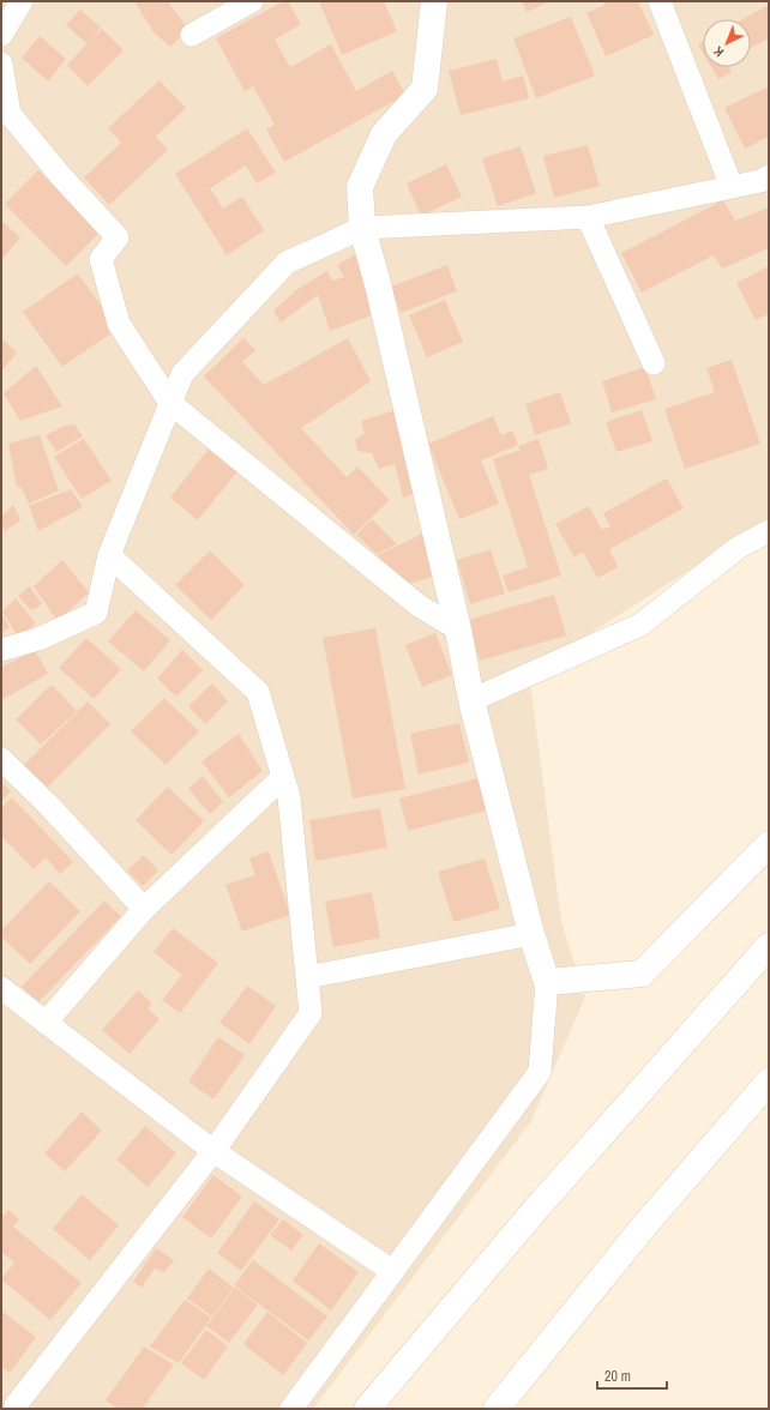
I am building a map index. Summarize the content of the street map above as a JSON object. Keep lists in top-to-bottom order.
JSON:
{
  "scale_bar": "20 m",
  "north": "bottom left"
}
